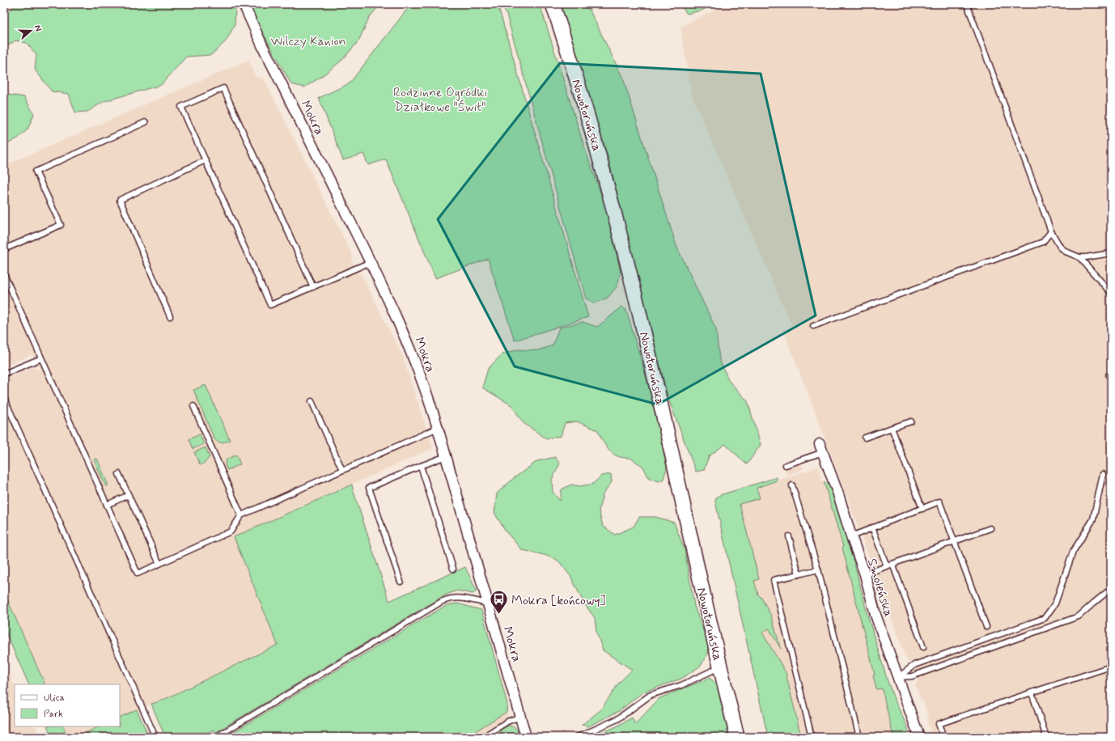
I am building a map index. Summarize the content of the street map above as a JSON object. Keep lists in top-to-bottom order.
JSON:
{
  "streets": {
    "main road": ["Nowotoruńska"],
    "street": ["Mokra", "Smoleńska"]
  },
  "parks": ["Wilczy Kanion", "Rodzinne Ogródki Działkowe \"Świt\""],
  "places": {
    "bus stop": ["Mokra [końcowy]"]
  },
  "legend": ["Ulica", "Park"],
  "north": "right"
}
